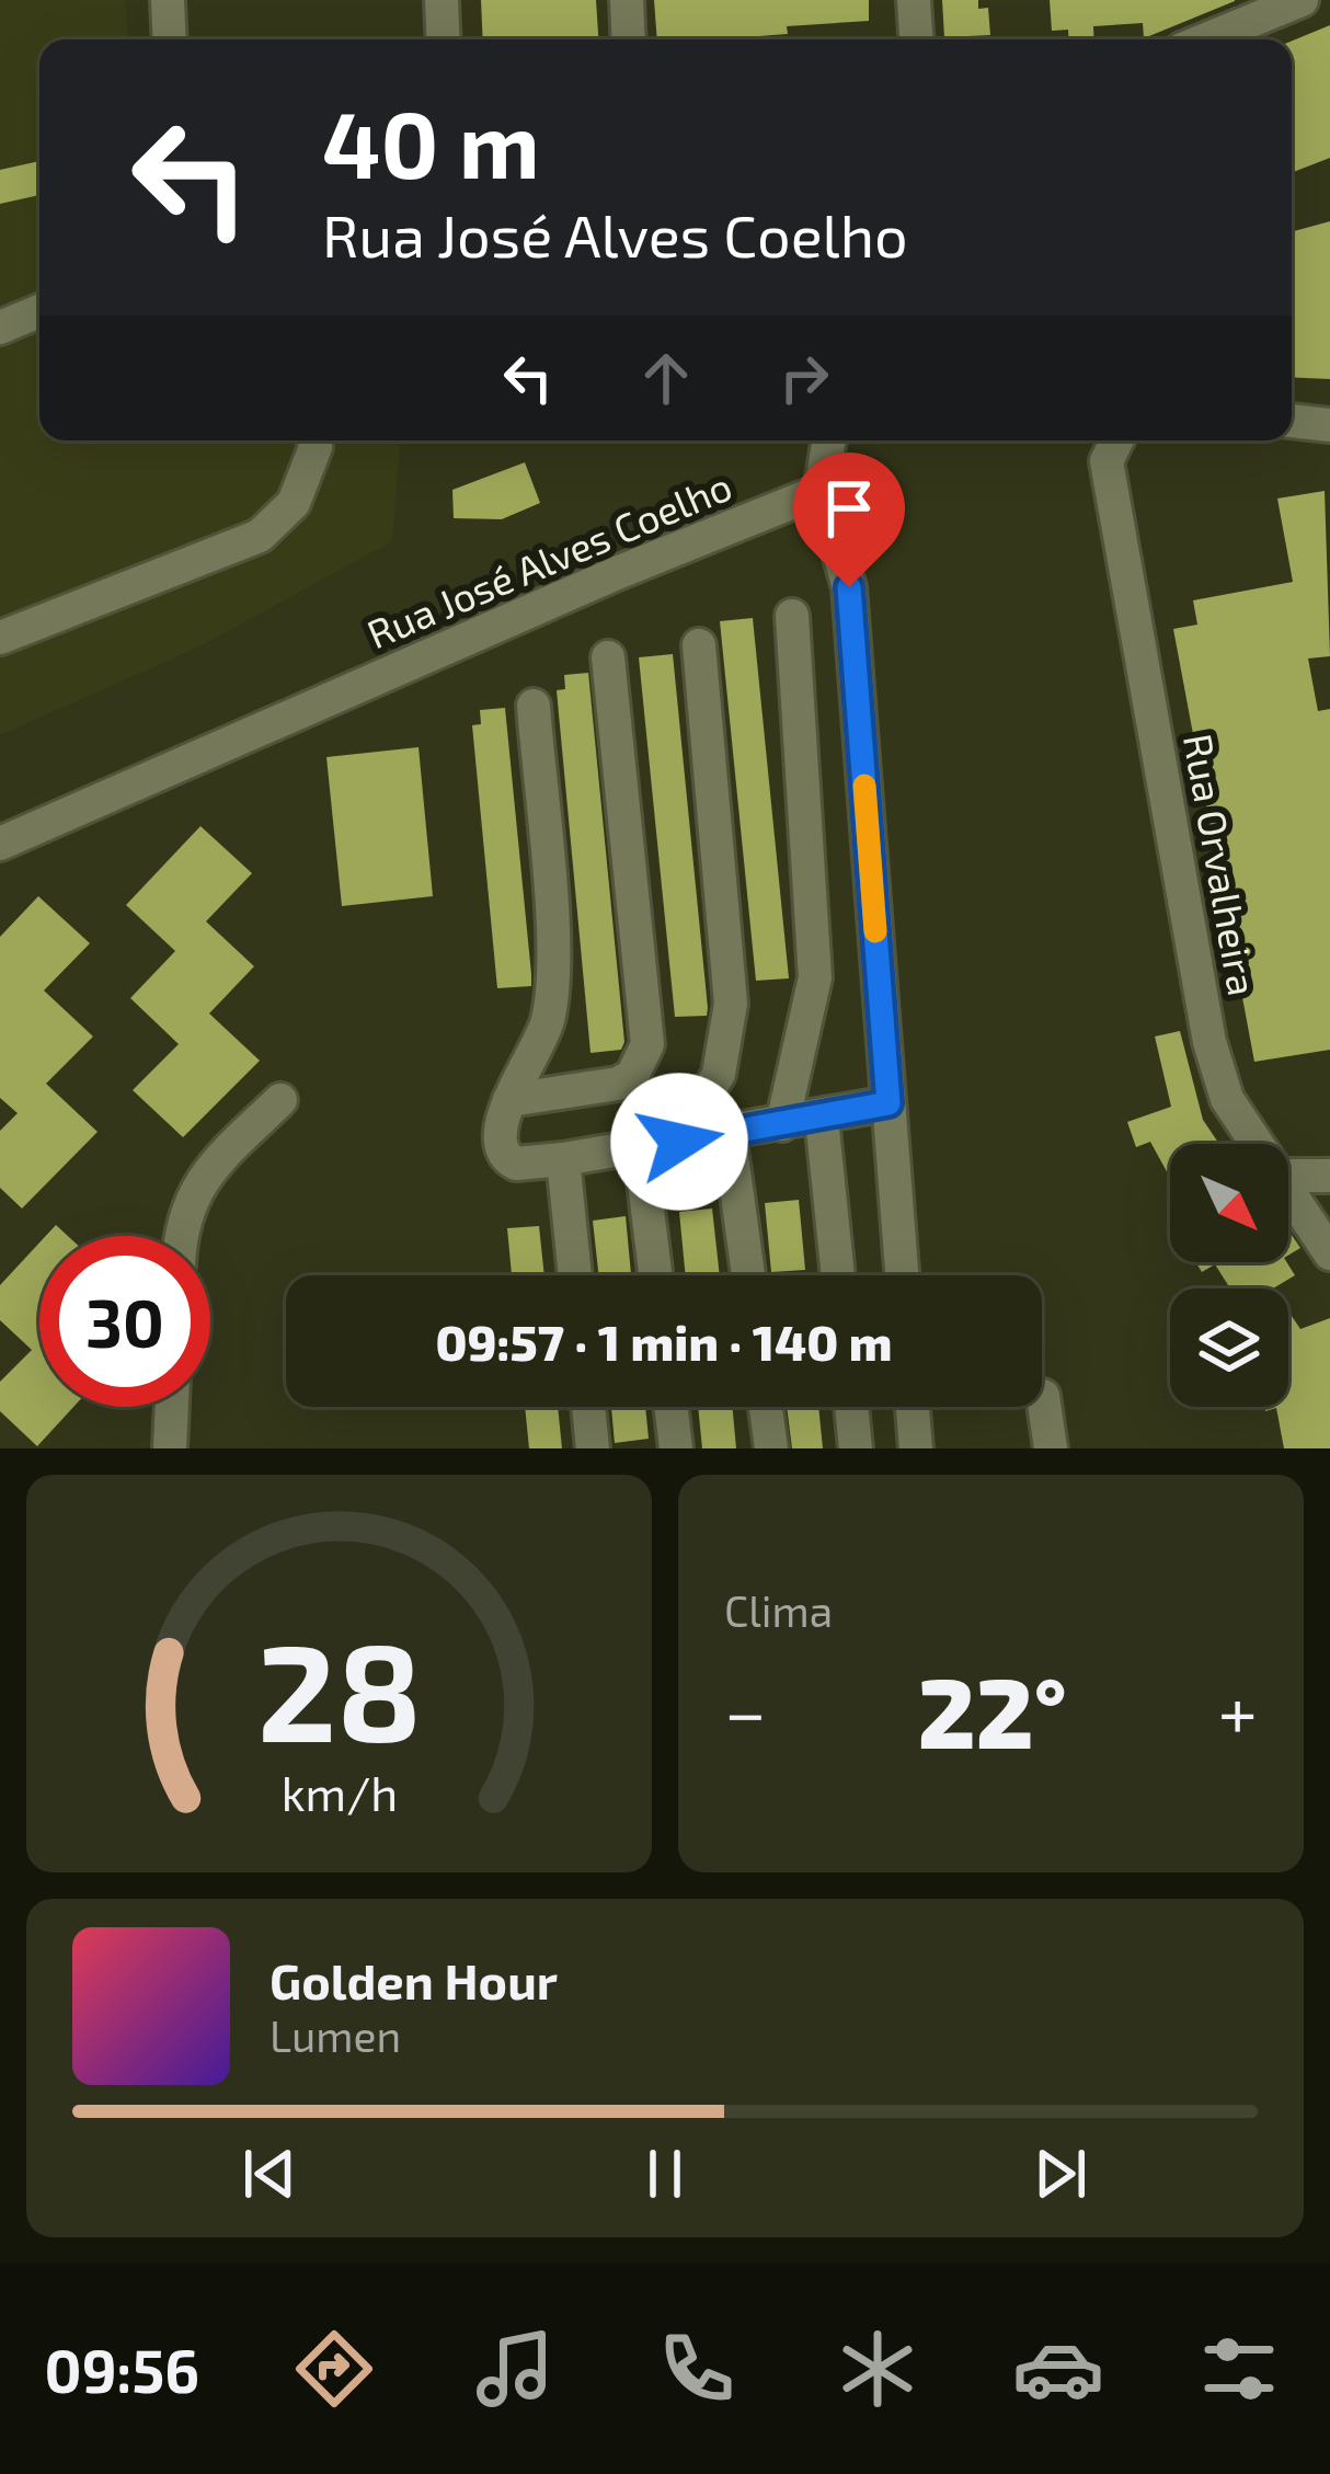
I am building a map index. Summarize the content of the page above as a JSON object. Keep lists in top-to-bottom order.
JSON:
{
  "streets": {
    "street": ["Rua José Alves Coelho", "Rua Orvalheira"]
  },
  "north": "bottom right",
  "page": {
    "turn": ["40 m", "Rua José Alves Coelho"],
    "limit": "30",
    "trip": "09:57 · 1 min · 140 m",
    "tile": "Clima",
    "heat": ["−", "22°", "+"],
    "song": ["Golden Hour", "Lumen"],
    "tabs": "09:56",
    "gauge": ["28", "km/h"]
  }
}
